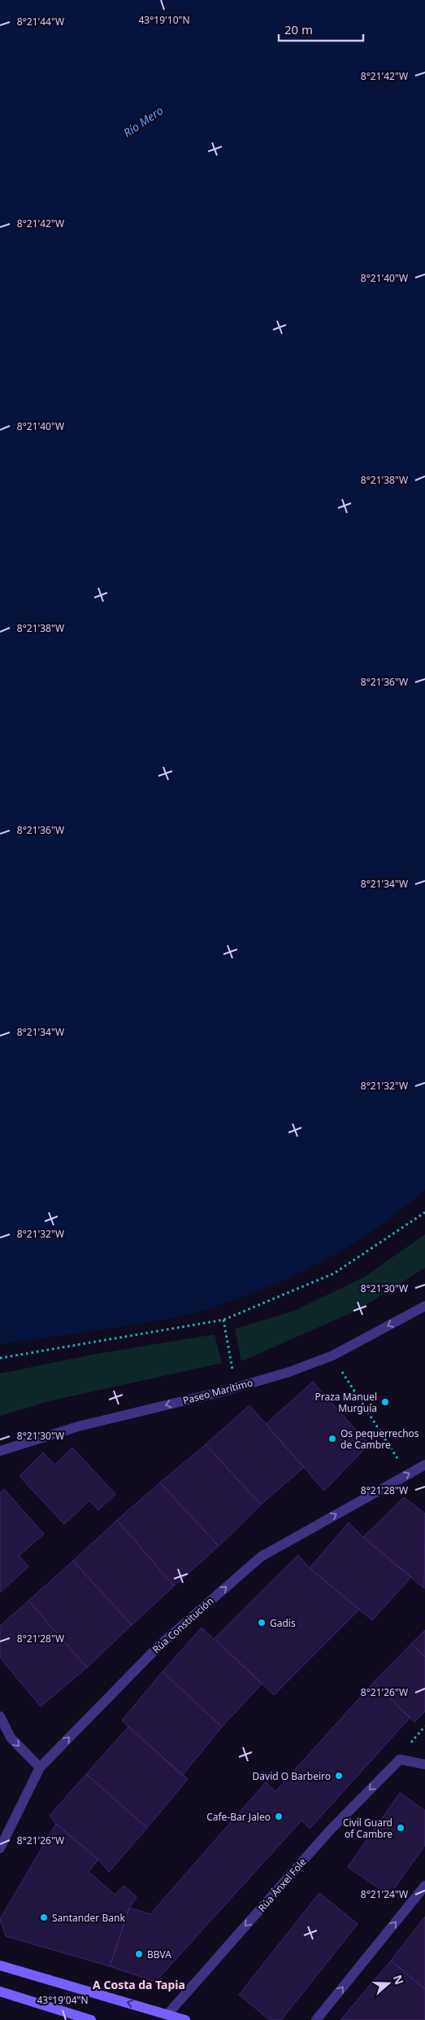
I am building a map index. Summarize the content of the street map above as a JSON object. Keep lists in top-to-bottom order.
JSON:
{
  "streets": {
    "street": ["Paseo Marítimo", "Rúa Constitución", "Rúa Ánxel Fole"]
  },
  "one_way": ["Paseo Marítimo", "Rúa Constitución", "Rúa Ánxel Fole"],
  "districts": ["A Costa da Tapia"],
  "water": ["Río Mero"],
  "places": [
    "Praza Manuel Murguía",
    "Os pequerrechos de Cambre",
    "Gadis",
    "David O Barbeiro",
    "Cafe-Bar Jaleo",
    "Civil Guard of Cambre",
    "Santander Bank",
    "BBVA"
  ],
  "scale_bar": "20 m",
  "north": "right",
  "coordinates": [
    "43°19'10\"N",
    "8°21'44\"W",
    "8°21'42\"W",
    "8°21'40\"W",
    "8°21'38\"W",
    "8°21'36\"W",
    "8°21'34\"W",
    "8°21'32\"W",
    "8°21'30\"W",
    "8°21'28\"W",
    "8°21'26\"W",
    "8°21'24\"W",
    "43°19'04\"N"
  ]
}
